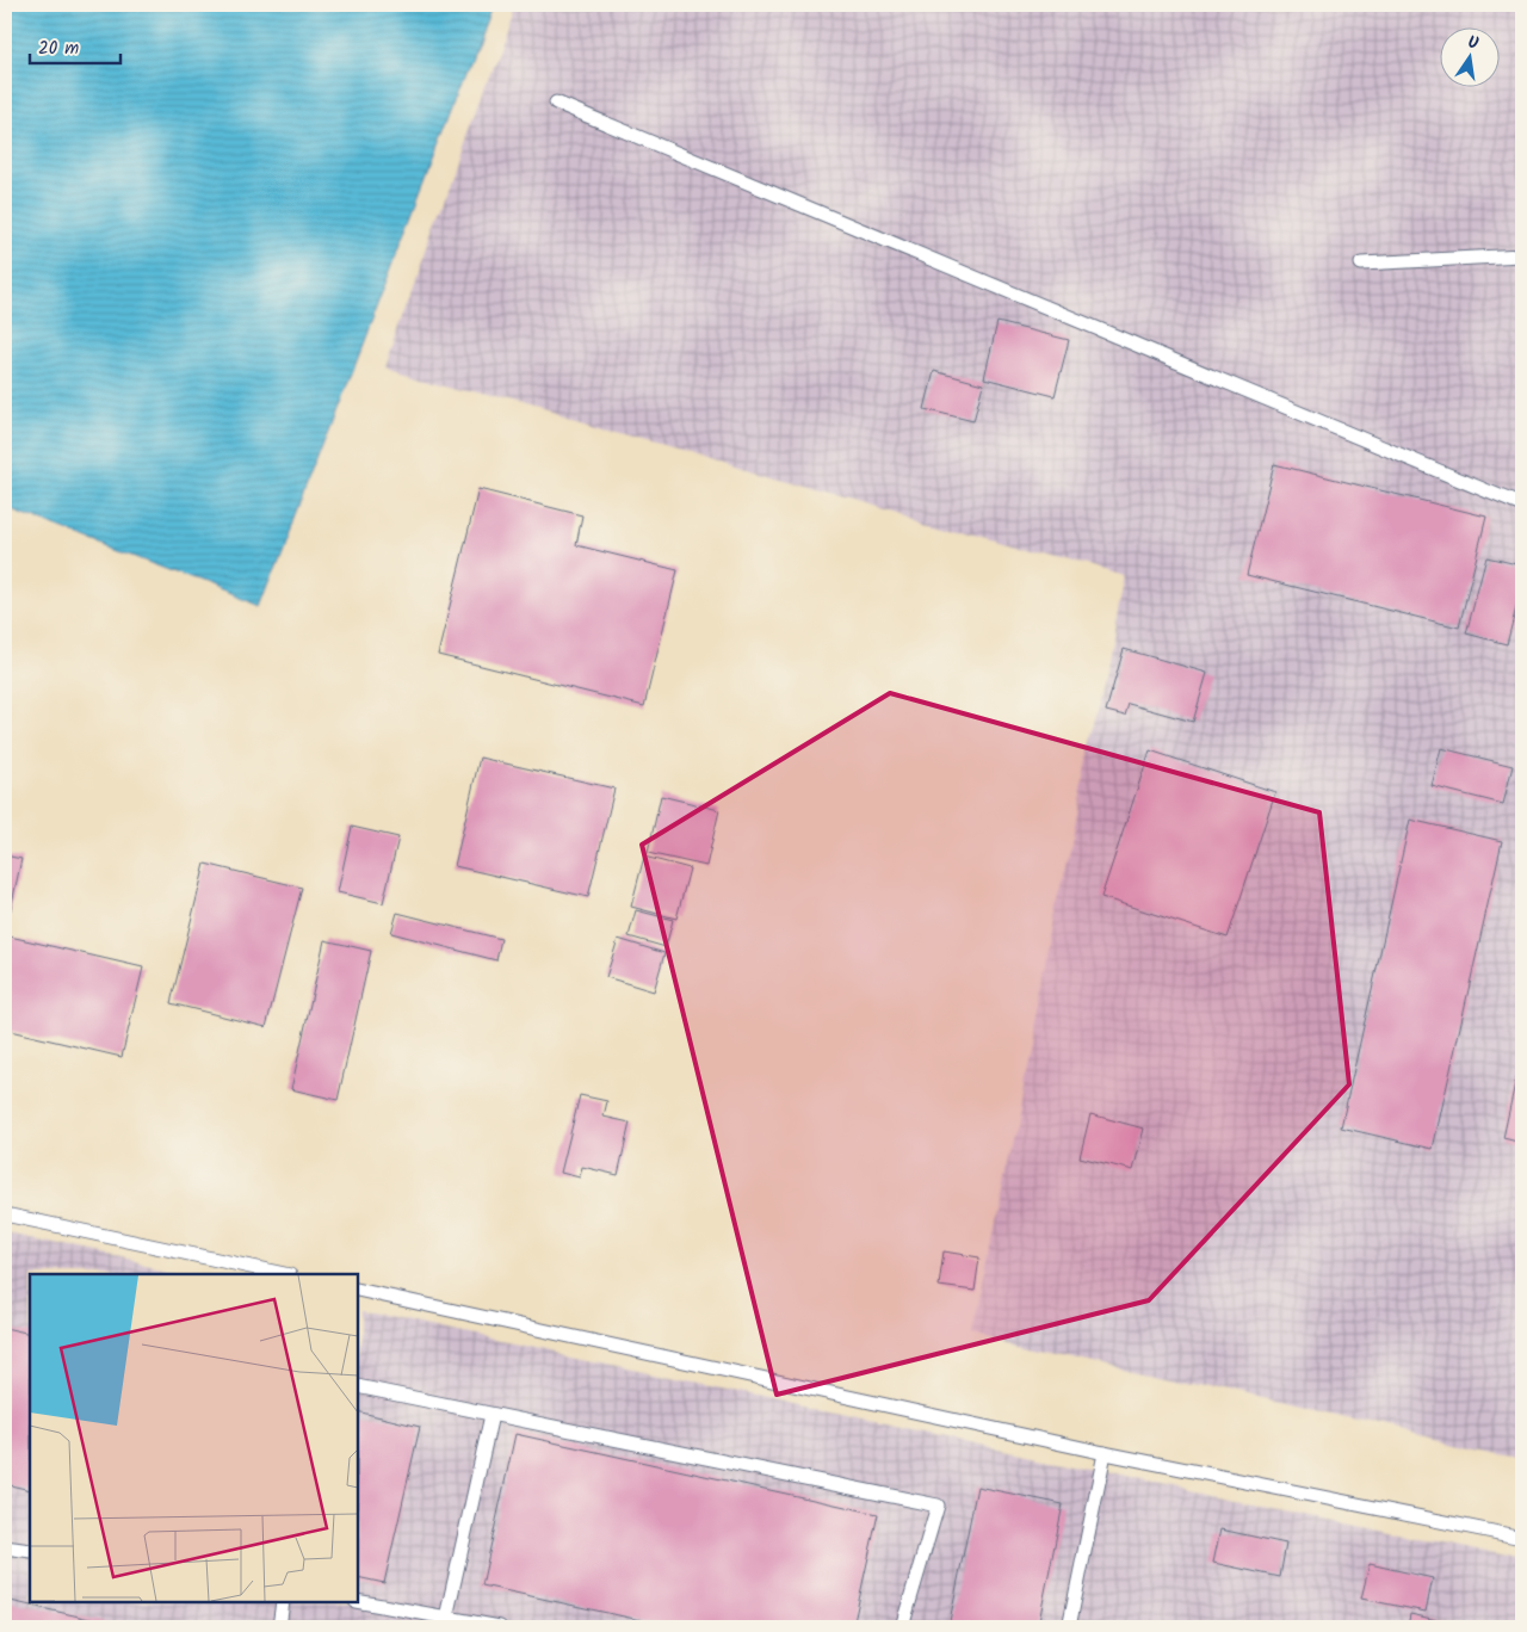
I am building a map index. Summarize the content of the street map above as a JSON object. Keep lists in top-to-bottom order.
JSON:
{
  "scale_bar": "20 m",
  "north": "top"
}
